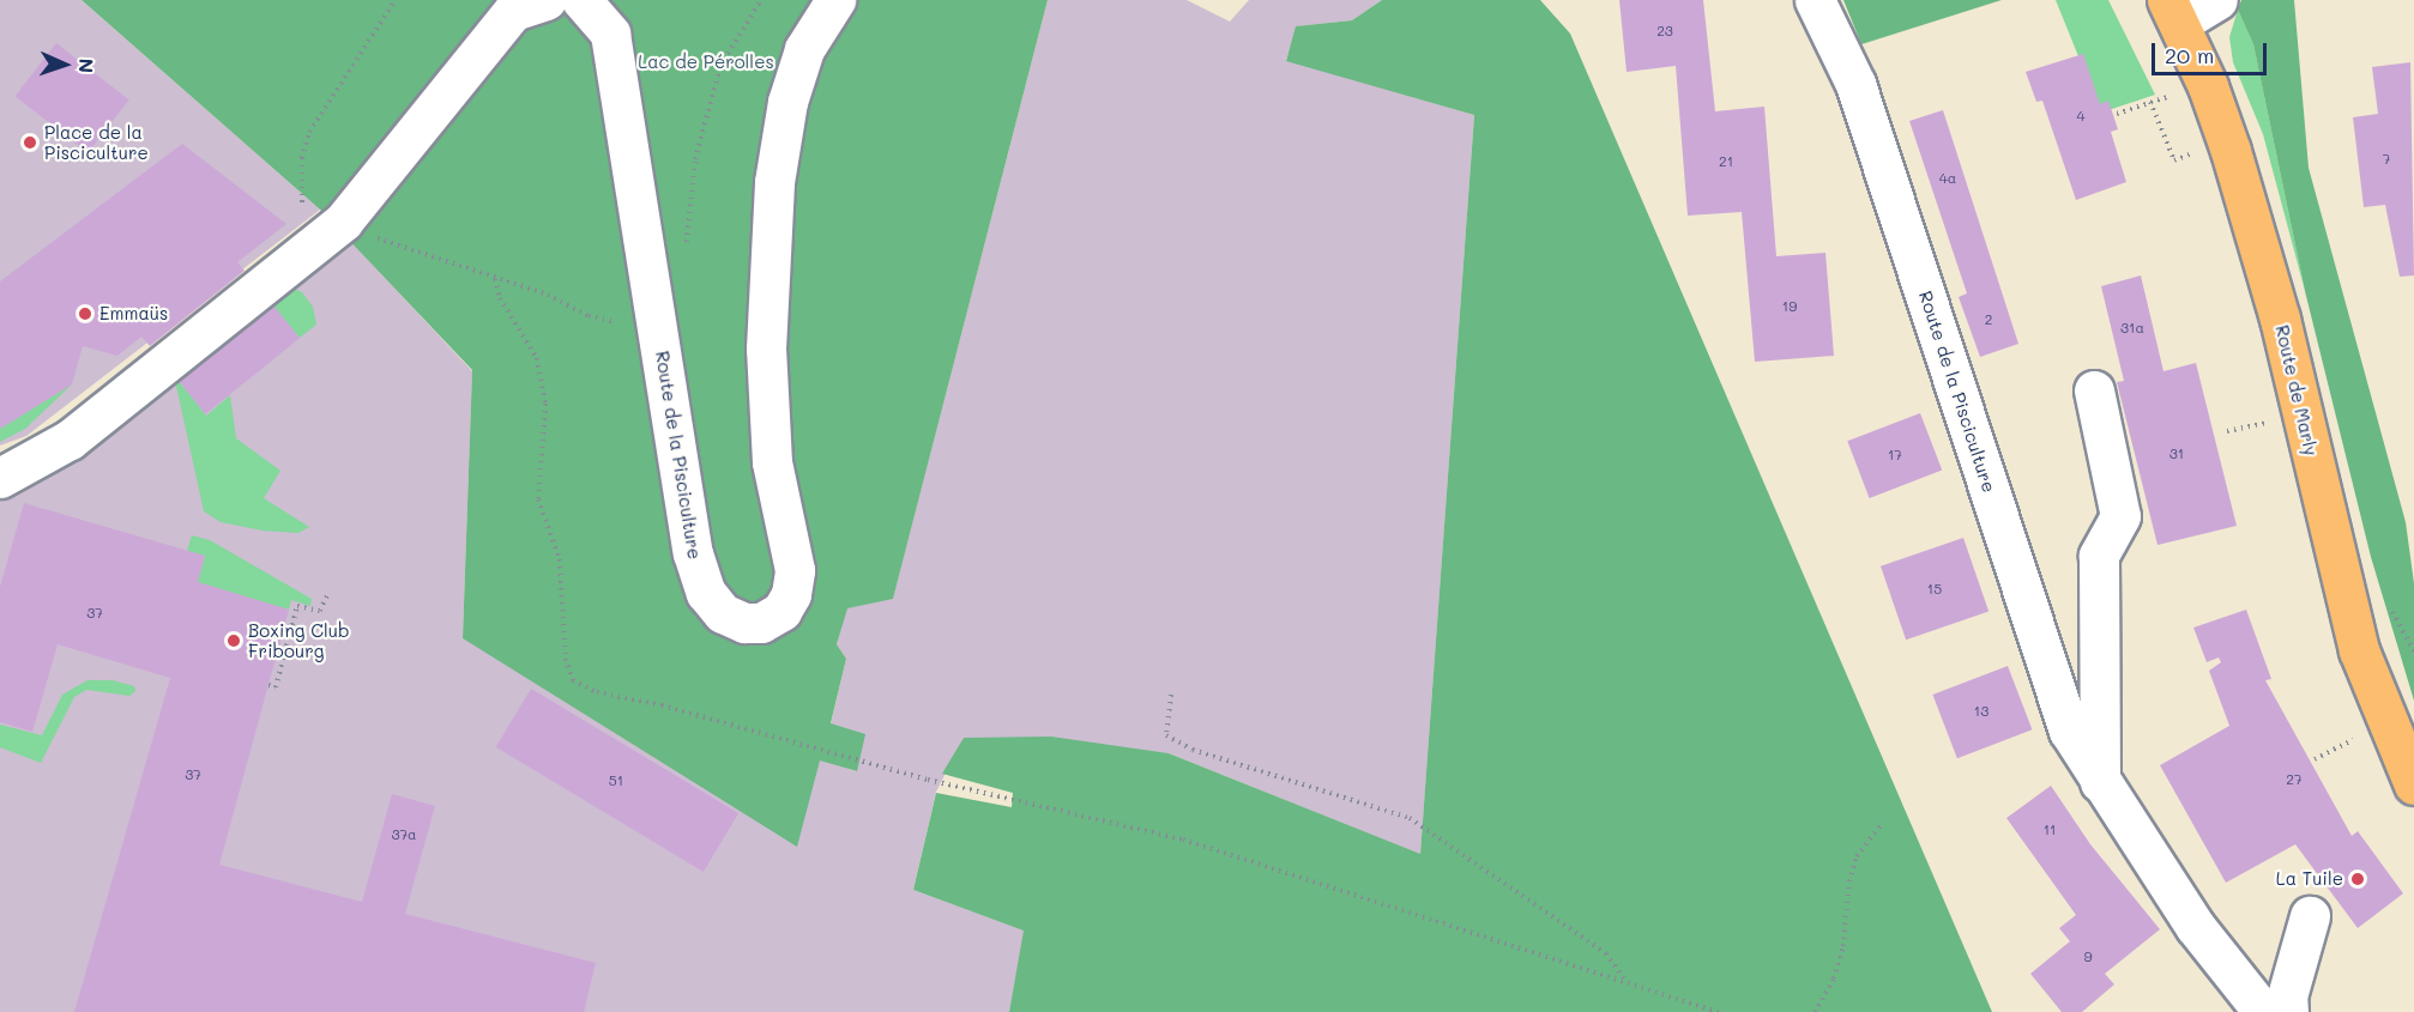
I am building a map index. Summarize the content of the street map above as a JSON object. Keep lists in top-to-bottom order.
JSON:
{
  "streets": {
    "main road": ["Route de Marly"],
    "street": ["Route de la Pisciculture"]
  },
  "parks": ["Lac de Pérolles"],
  "places": [
    "Place de la Pisciculture",
    "Emmaüs",
    "Boxing Club Fribourg",
    "La Tuile"
  ],
  "house_numbers": [
    "23",
    "4",
    "7",
    "21",
    "4a",
    "19",
    "2",
    "31a",
    "31",
    "17",
    "15",
    "37",
    "13",
    "37",
    "27",
    "51",
    "11",
    "37a",
    "9"
  ],
  "scale_bar": "20 m",
  "north": "right"
}
